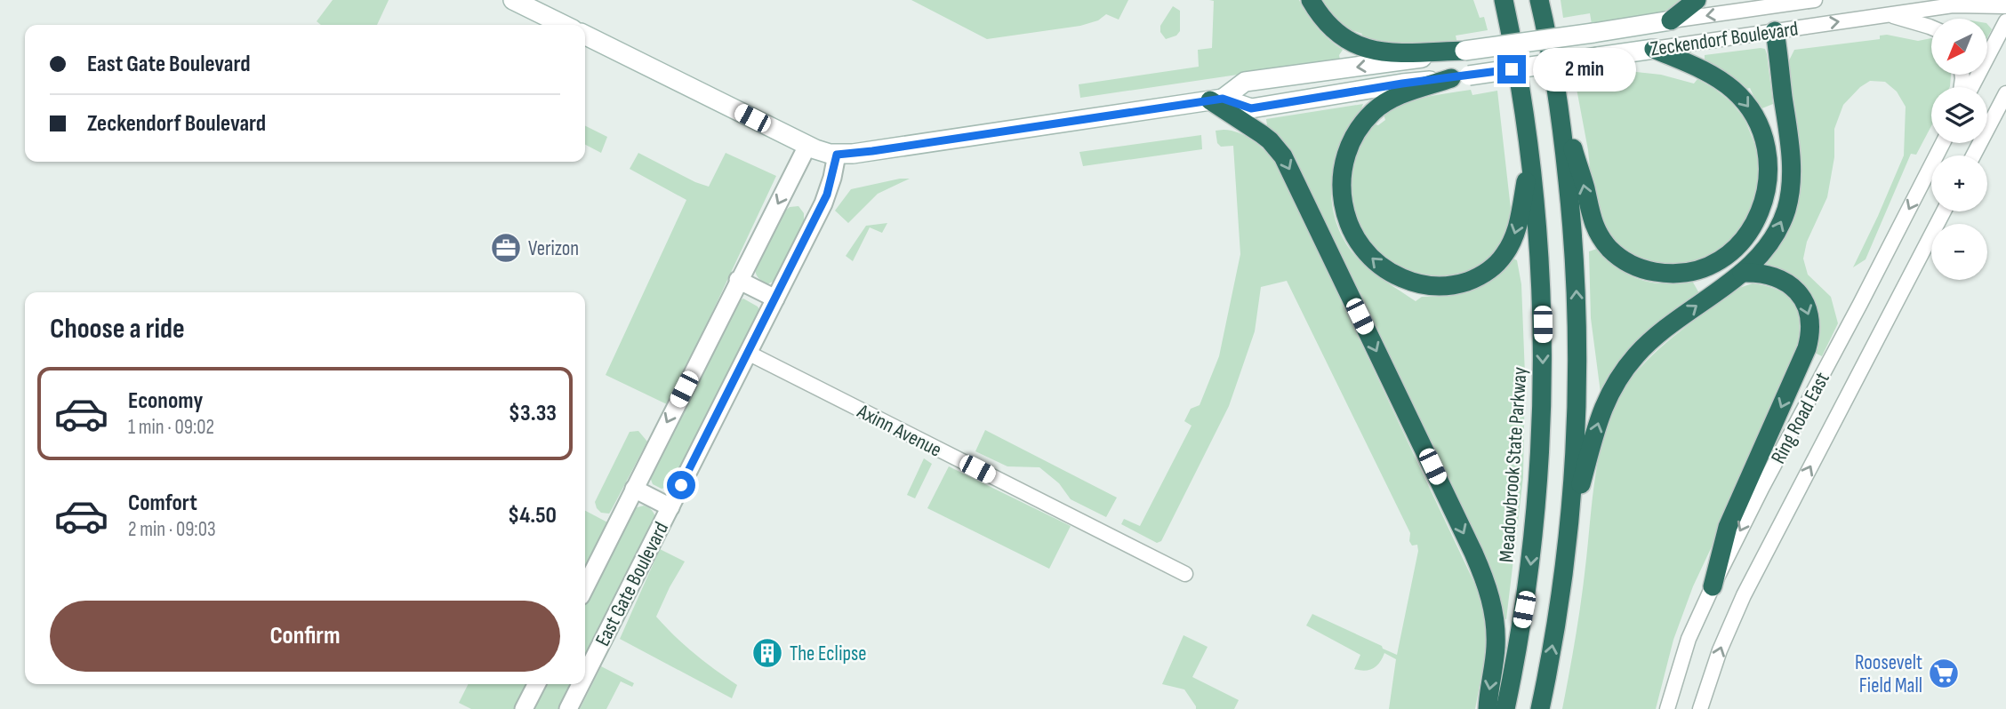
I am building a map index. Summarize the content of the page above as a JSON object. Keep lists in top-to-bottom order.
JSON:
{
  "streets": {
    "highway": ["Meadowbrook State Parkway"],
    "main road": ["Zeckendorf Boulevard"],
    "street": ["Ring Road East", "Axinn Avenue", "East Gate Boulevard"]
  },
  "crossings": [
    ["Zeckendorf Boulevard", "East Gate Boulevard"],
    ["Axinn Avenue", "East Gate Boulevard"]
  ],
  "places": {
    "office": ["Verizon"],
    "building": ["The Eclipse"],
    "supermarket": ["Roosevelt Field Mall"]
  },
  "north": "bottom left",
  "page": {
    "map_buttons": ["+", "−"],
    "banner": ["East Gate Boulevard", "Zeckendorf Boulevard"],
    "bubble": "2 min",
    "heading": "Choose a ride",
    "list": [
      {
        "name": "Economy",
        "note": "1 min · 09:02",
        "value": "$3.33"
      },
      {
        "name": "Comfort",
        "note": "2 min · 09:03",
        "value": "$4.50"
      }
    ],
    "buttons": "Confirm"
  }
}
